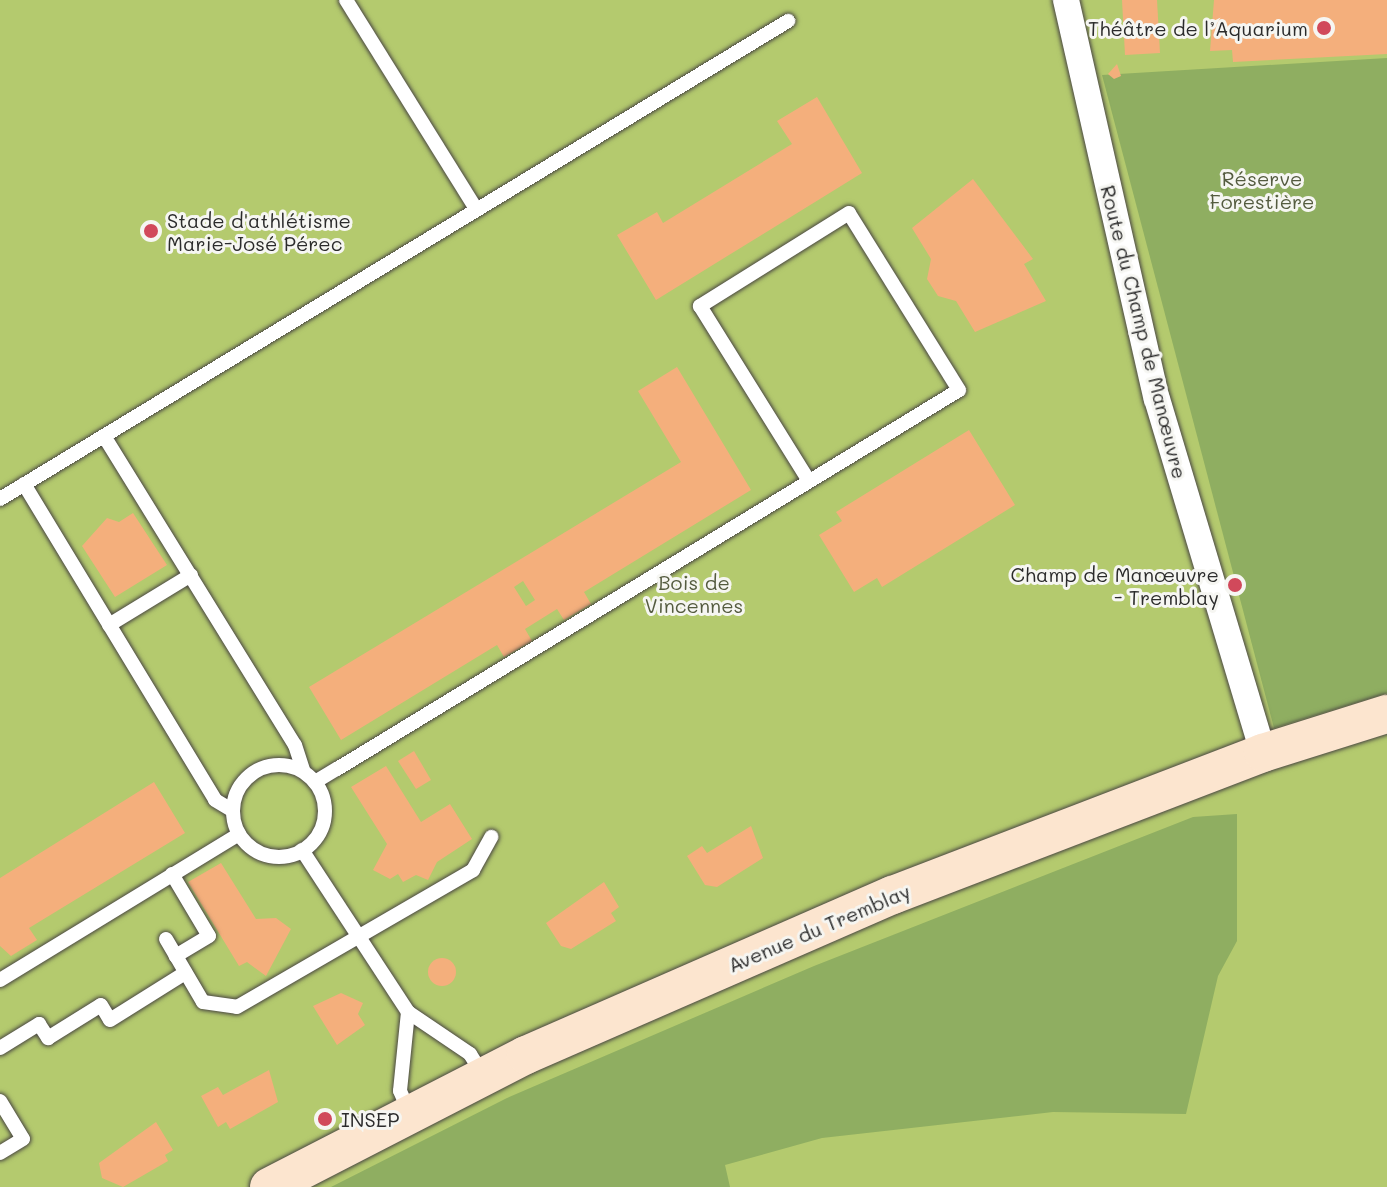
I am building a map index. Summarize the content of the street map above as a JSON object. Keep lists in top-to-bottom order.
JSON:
{
  "streets": {
    "main road": ["Avenue du Tremblay"],
    "street": ["Route du Champ de Manœuvre"]
  },
  "crossings": [
    ["Route du Champ de Manœuvre", "Avenue du Tremblay"]
  ],
  "parks": ["Réserve Forestière", "Bois de Vincennes"],
  "places": [
    "Théâtre de l’Aquarium",
    "Stade d'athlétisme Marie-José Pérec",
    "Champ de Manœuvre - Tremblay",
    "INSEP"
  ]
}
